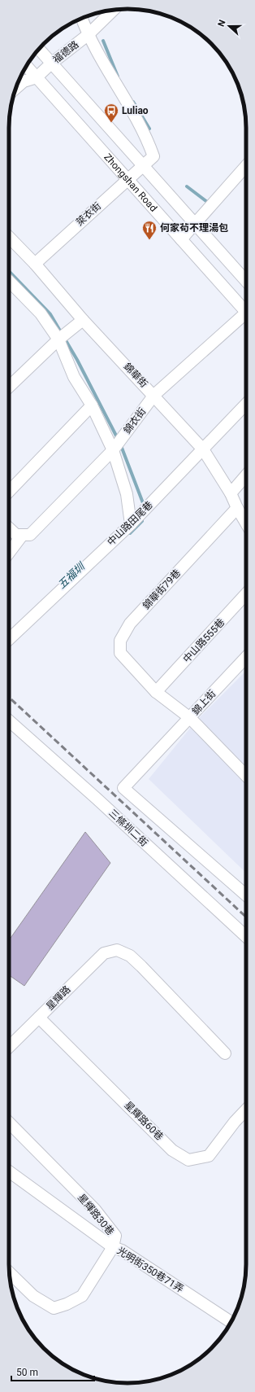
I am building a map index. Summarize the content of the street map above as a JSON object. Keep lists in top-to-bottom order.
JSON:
{
  "streets": {
    "street": [
      "福德路",
      "Zhongshan Road",
      "萊衣街",
      "錦華街",
      "錦衣街",
      "中山路田尾巷",
      "錦華街79巷",
      "中山路555巷",
      "錦上街",
      "三條圳二街",
      "星輝路",
      "星輝路60巷",
      "星輝路30巷",
      "光明街350巷71弄"
    ]
  },
  "crossings": [
    ["福德路", "Zhongshan Road"],
    ["福德路", "萊衣街"],
    ["Zhongshan Road", "萊衣街"],
    ["萊衣街", "錦華街"],
    ["錦華街", "錦衣街"],
    ["錦華街", "中山路田尾巷"],
    ["錦華街", "錦華街79巷"],
    ["錦華街79巷", "中山路555巷"],
    ["錦華街79巷", "錦上街"],
    ["星輝路", "星輝路60巷"],
    ["星輝路30巷", "光明街350巷71弄"]
  ],
  "water": ["五福圳"],
  "places": {
    "bus stop": ["Luliao"],
    "restaurant": ["何家茍不理湯包"]
  },
  "scale_bar": "50 m",
  "north": "left"
}
